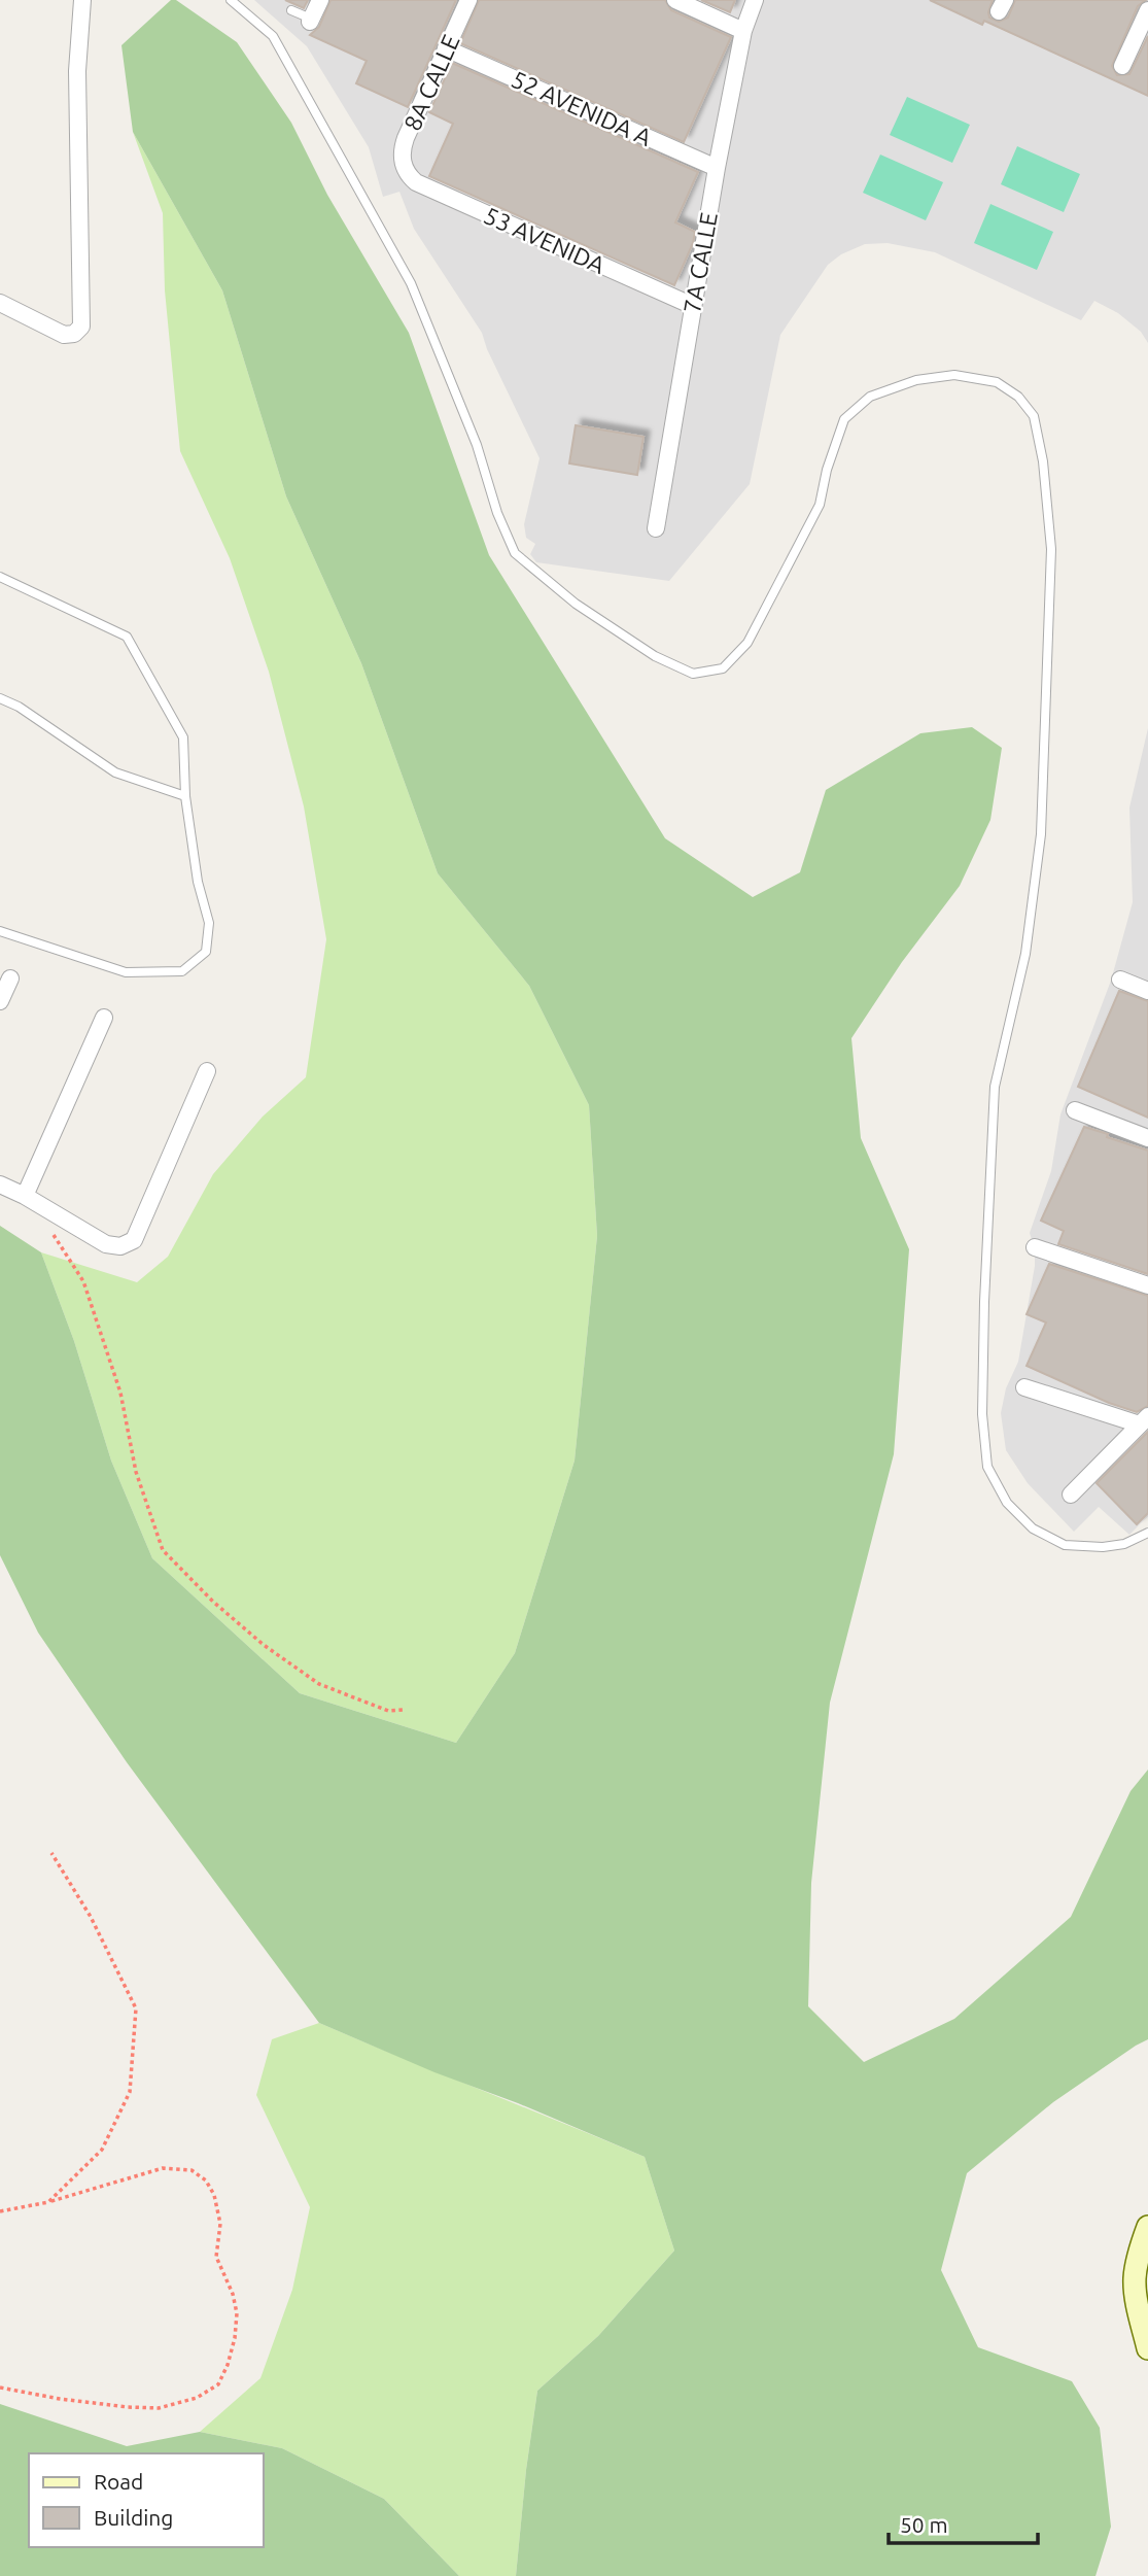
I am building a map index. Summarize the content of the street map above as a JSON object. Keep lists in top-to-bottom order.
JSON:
{
  "streets": {
    "street": [
      "8A CALLE",
      "52 AVENIDA A",
      "53 AVENIDA",
      "7A CALLE"
    ]
  },
  "crossings": [
    ["8A CALLE", "52 AVENIDA A"],
    ["8A CALLE", "53 AVENIDA"],
    ["52 AVENIDA A", "7A CALLE"],
    ["53 AVENIDA", "7A CALLE"]
  ],
  "legend": ["Road", "Building"],
  "scale_bar": "50 m"
}
